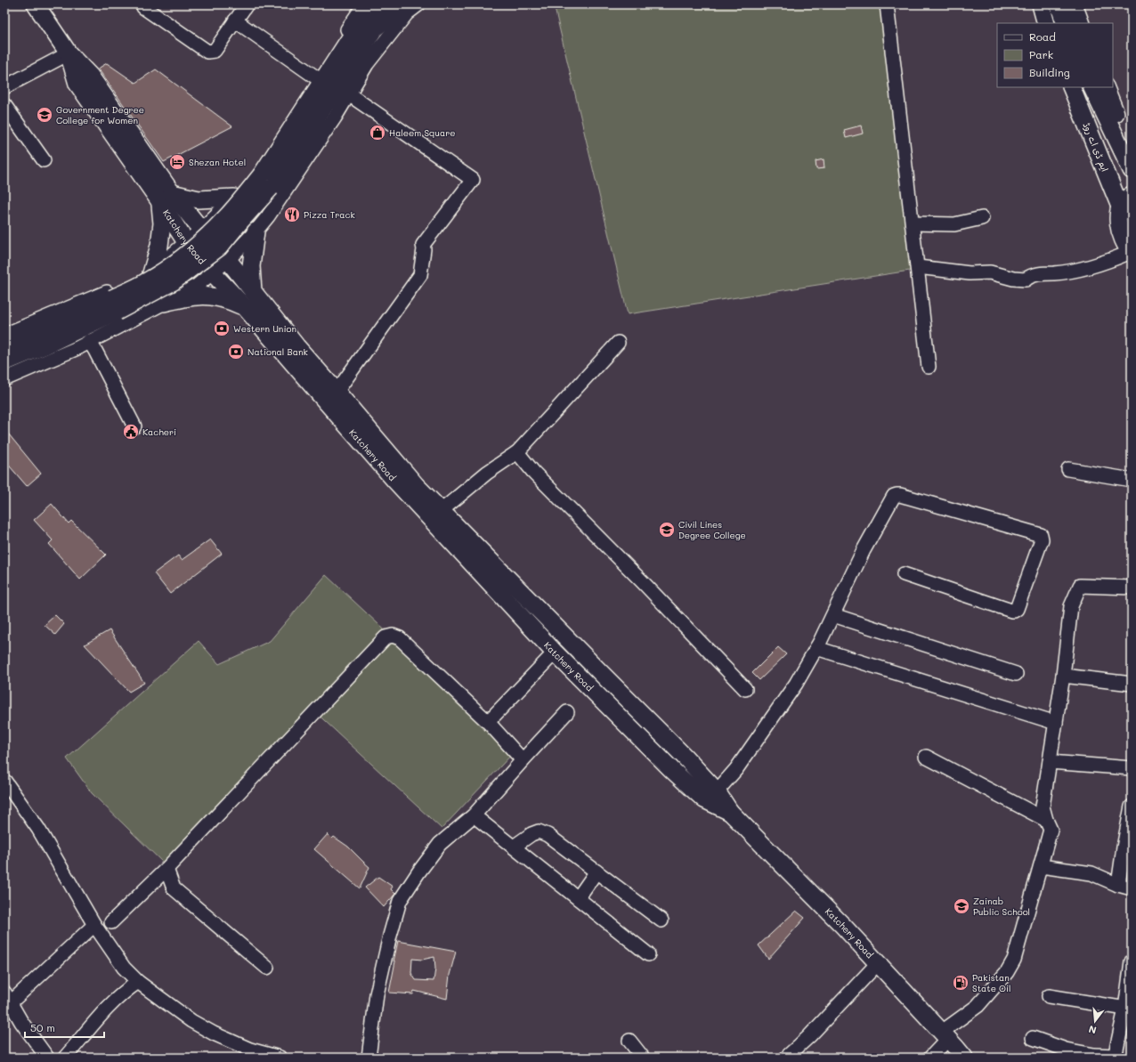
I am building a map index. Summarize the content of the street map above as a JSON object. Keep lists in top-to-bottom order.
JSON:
{
  "streets": {
    "main road": ["ایم ڈی اے روڈ", "Katchery Road"]
  },
  "places": {
    "school or university": ["Government Degree College for Women", "Civil Lines Degree College", "Zainab Public School"],
    "shop": ["Haleem Square"],
    "hotel": ["Shezan Hotel"],
    "restaurant": ["Pizza Track"],
    "bank": ["Western Union", "National Bank"],
    "public building": ["Kacheri"],
    "fuel station": ["Pakistan State Oil"]
  },
  "legend": ["Road", "Park", "Building"],
  "scale_bar": "50 m",
  "north": "bottom"
}
